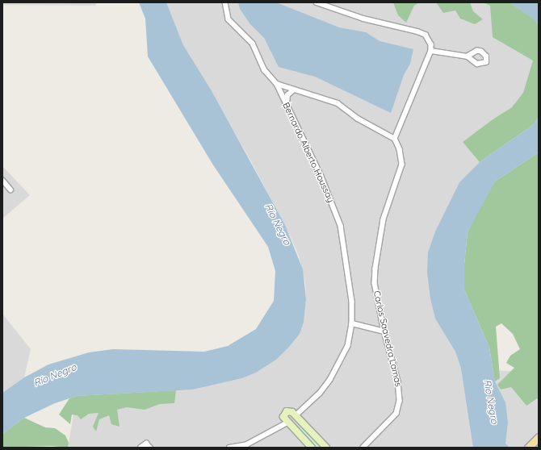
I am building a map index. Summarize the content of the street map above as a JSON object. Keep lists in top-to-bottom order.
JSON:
{
  "streets": {
    "street": ["Bernardo Alberto Houssay", "Carlos Saavedra Lamas"]
  },
  "water": ["Río Negro"]
}
